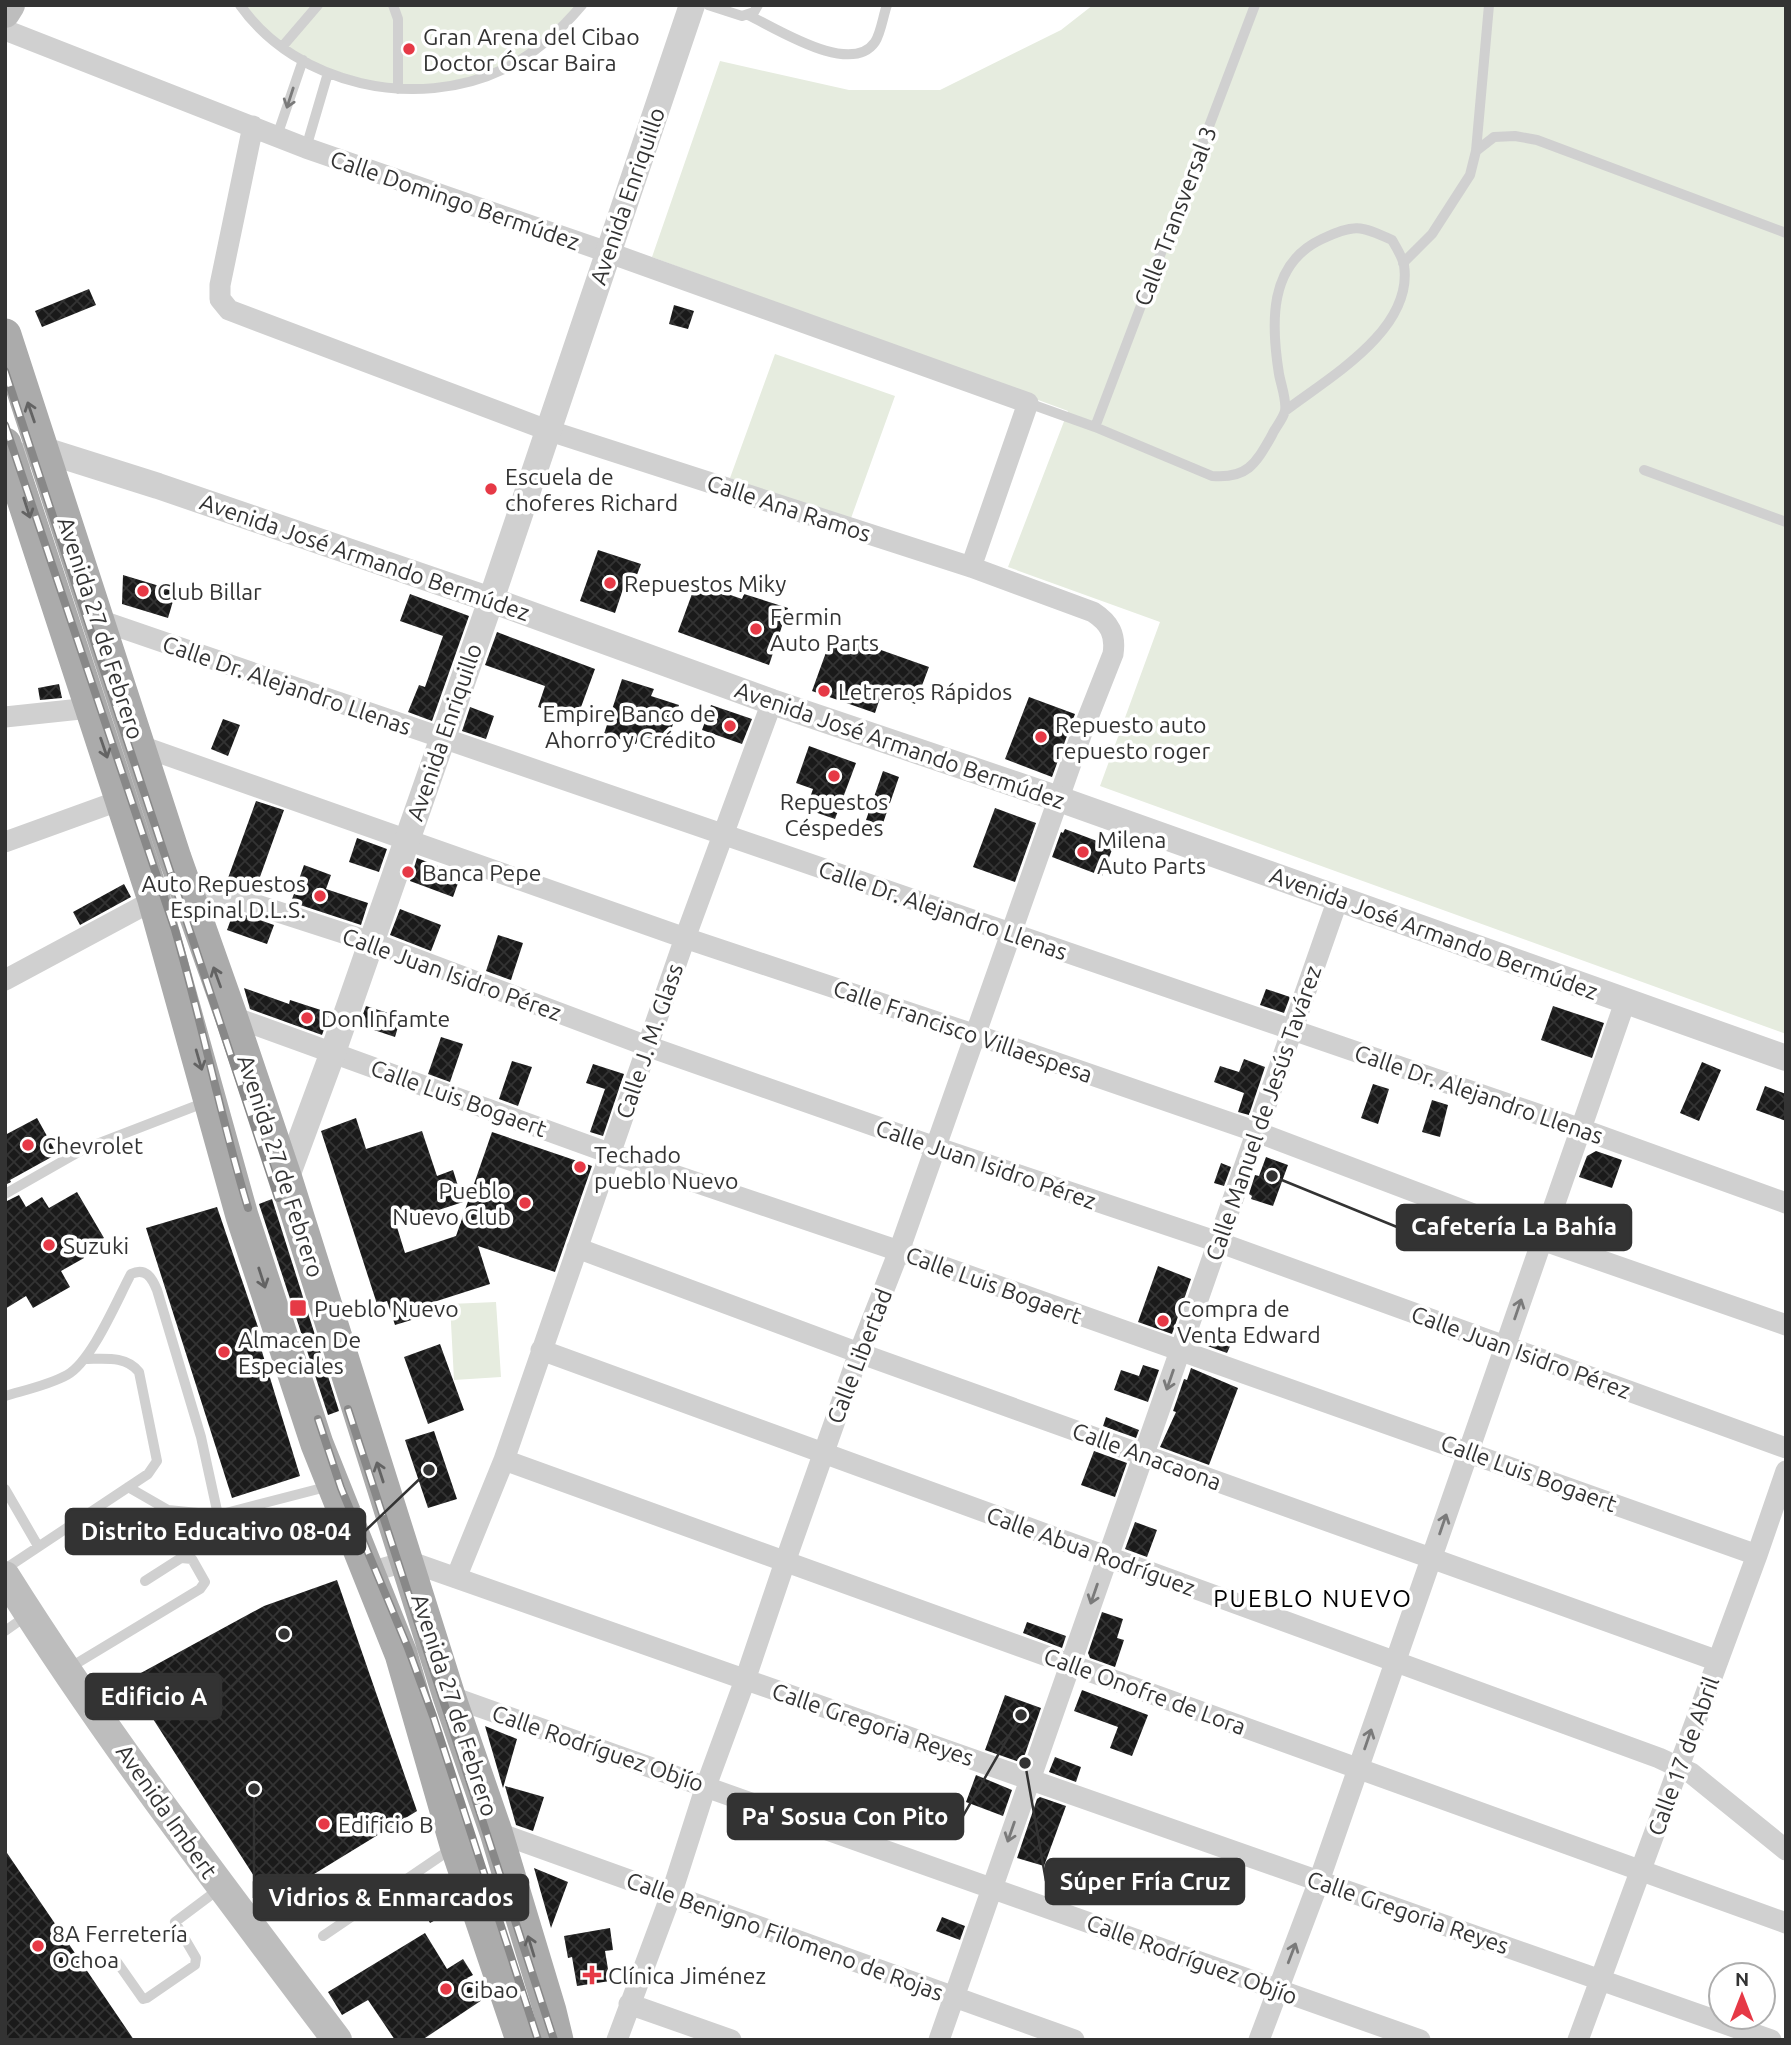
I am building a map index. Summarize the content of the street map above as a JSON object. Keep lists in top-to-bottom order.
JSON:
{
  "streets": {
    "main road": ["Avenida 27 de Febrero", "Avenida Imbert"],
    "street": [
      "Avenida Enriquillo",
      "Calle Domingo Bermúdez",
      "Calle Ana Ramos",
      "Avenida José Armando Bermúdez",
      "Calle Dr. Alejandro Llenas",
      "Calle Juan Isidro Pérez",
      "Calle Francisco Villaespesa",
      "Calle J. M. Glass",
      "Calle Luis Bogaert",
      "Calle Manuel de Jesús Tavárez",
      "Calle Libertad",
      "Calle Anacaona",
      "Calle Abua Rodríguez",
      "Calle Onofre de Lora",
      "Calle Gregoria Reyes",
      "Calle Rodríguez Objío",
      "Calle 17 de Abril",
      "Calle Benigno Filomeno de Rojas"
    ],
    "lane": ["Calle Transversal 3"]
  },
  "crossings": [
    ["Avenida Enriquillo", "Calle Domingo Bermúdez"],
    ["Avenida Enriquillo", "Calle Ana Ramos"],
    ["Avenida Enriquillo", "Avenida José Armando Bermúdez"],
    ["Avenida Enriquillo", "Avenida 27 de Febrero"],
    ["Avenida Enriquillo", "Calle Dr. Alejandro Llenas"],
    ["Avenida Enriquillo", "Calle Juan Isidro Pérez"],
    ["Avenida Enriquillo", "Calle Francisco Villaespesa"],
    ["Avenida Enriquillo", "Calle Luis Bogaert"],
    ["Calle Domingo Bermúdez", "Calle Ana Ramos"],
    ["Calle Ana Ramos", "Calle Libertad"],
    ["Avenida José Armando Bermúdez", "Avenida 27 de Febrero"],
    ["Avenida José Armando Bermúdez", "Calle J. M. Glass"],
    ["Avenida José Armando Bermúdez", "Calle Manuel de Jesús Tavárez"],
    ["Avenida José Armando Bermúdez", "Calle Libertad"],
    ["Avenida 27 de Febrero", "Calle Dr. Alejandro Llenas"],
    ["Avenida 27 de Febrero", "Calle Juan Isidro Pérez"],
    ["Avenida 27 de Febrero", "Calle Francisco Villaespesa"],
    ["Avenida 27 de Febrero", "Calle Luis Bogaert"],
    ["Avenida 27 de Febrero", "Calle Gregoria Reyes"],
    ["Avenida 27 de Febrero", "Calle Rodríguez Objío"],
    ["Avenida 27 de Febrero", "Calle Benigno Filomeno de Rojas"],
    ["Calle Dr. Alejandro Llenas", "Calle J. M. Glass"],
    ["Calle Dr. Alejandro Llenas", "Calle Manuel de Jesús Tavárez"],
    ["Calle Dr. Alejandro Llenas", "Calle Libertad"],
    ["Calle Juan Isidro Pérez", "Calle J. M. Glass"],
    ["Calle Juan Isidro Pérez", "Calle Manuel de Jesús Tavárez"],
    ["Calle Juan Isidro Pérez", "Calle Libertad"],
    ["Calle Francisco Villaespesa", "Calle J. M. Glass"],
    ["Calle Francisco Villaespesa", "Calle Manuel de Jesús Tavárez"],
    ["Calle Francisco Villaespesa", "Calle Libertad"],
    ["Calle J. M. Glass", "Calle Luis Bogaert"],
    ["Calle J. M. Glass", "Calle Anacaona"],
    ["Calle J. M. Glass", "Calle Abua Rodríguez"],
    ["Calle J. M. Glass", "Calle Onofre de Lora"],
    ["Calle J. M. Glass", "Calle Gregoria Reyes"],
    ["Calle Luis Bogaert", "Calle Manuel de Jesús Tavárez"],
    ["Calle Luis Bogaert", "Calle Libertad"],
    ["Calle Luis Bogaert", "Calle 17 de Abril"],
    ["Calle Manuel de Jesús Tavárez", "Calle Anacaona"],
    ["Calle Manuel de Jesús Tavárez", "Calle Abua Rodríguez"],
    ["Calle Manuel de Jesús Tavárez", "Calle Onofre de Lora"],
    ["Calle Manuel de Jesús Tavárez", "Calle Gregoria Reyes"],
    ["Calle Manuel de Jesús Tavárez", "Calle Rodríguez Objío"],
    ["Calle Manuel de Jesús Tavárez", "Calle Benigno Filomeno de Rojas"],
    ["Calle Libertad", "Calle Anacaona"],
    ["Calle Libertad", "Calle Abua Rodríguez"],
    ["Calle Libertad", "Calle Onofre de Lora"],
    ["Calle Libertad", "Calle Gregoria Reyes"],
    ["Calle Libertad", "Calle Rodríguez Objío"],
    ["Calle Libertad", "Calle Benigno Filomeno de Rojas"],
    ["Calle Anacaona", "Calle 17 de Abril"],
    ["Calle Abua Rodríguez", "Calle 17 de Abril"],
    ["Calle Onofre de Lora", "Calle 17 de Abril"],
    ["Calle Gregoria Reyes", "Calle 17 de Abril"]
  ],
  "districts": ["PUEBLO NUEVO"],
  "places": {
    "other": [
      "Gran Arena del Cibao Doctor Óscar Baira",
      "Escuela de choferes Richard",
      "Repuestos Miky",
      "Club Billar",
      "Fermin Auto Parts",
      "Letreros Rápidos",
      "Empire Banco de Ahorro y Crédito",
      "Repuesto auto repuesto roger",
      "Repuestos Céspedes",
      "Milena Auto Parts",
      "Banca Pepe",
      "Auto Repuestos Espinal D.L.S.",
      "Don Infamte",
      "Chevrolet",
      "Techado pueblo Nuevo",
      "Cafetería La Bahía",
      "Pueblo Nuevo Club",
      "Suzuki",
      "Compra de Venta Edward",
      "Almacen De Especiales",
      "Distrito Educativo 08-04",
      "Edificio A",
      "Pa' Sosua Con Pito",
      "Súper Fría Cruz",
      "Vidrios & Enmarcados",
      "Edificio B",
      "8A Ferretería Ochoa",
      "Cibao"
    ],
    "transit": ["Pueblo Nuevo"],
    "health": ["Clínica Jiménez"]
  },
  "north": "top"
}
